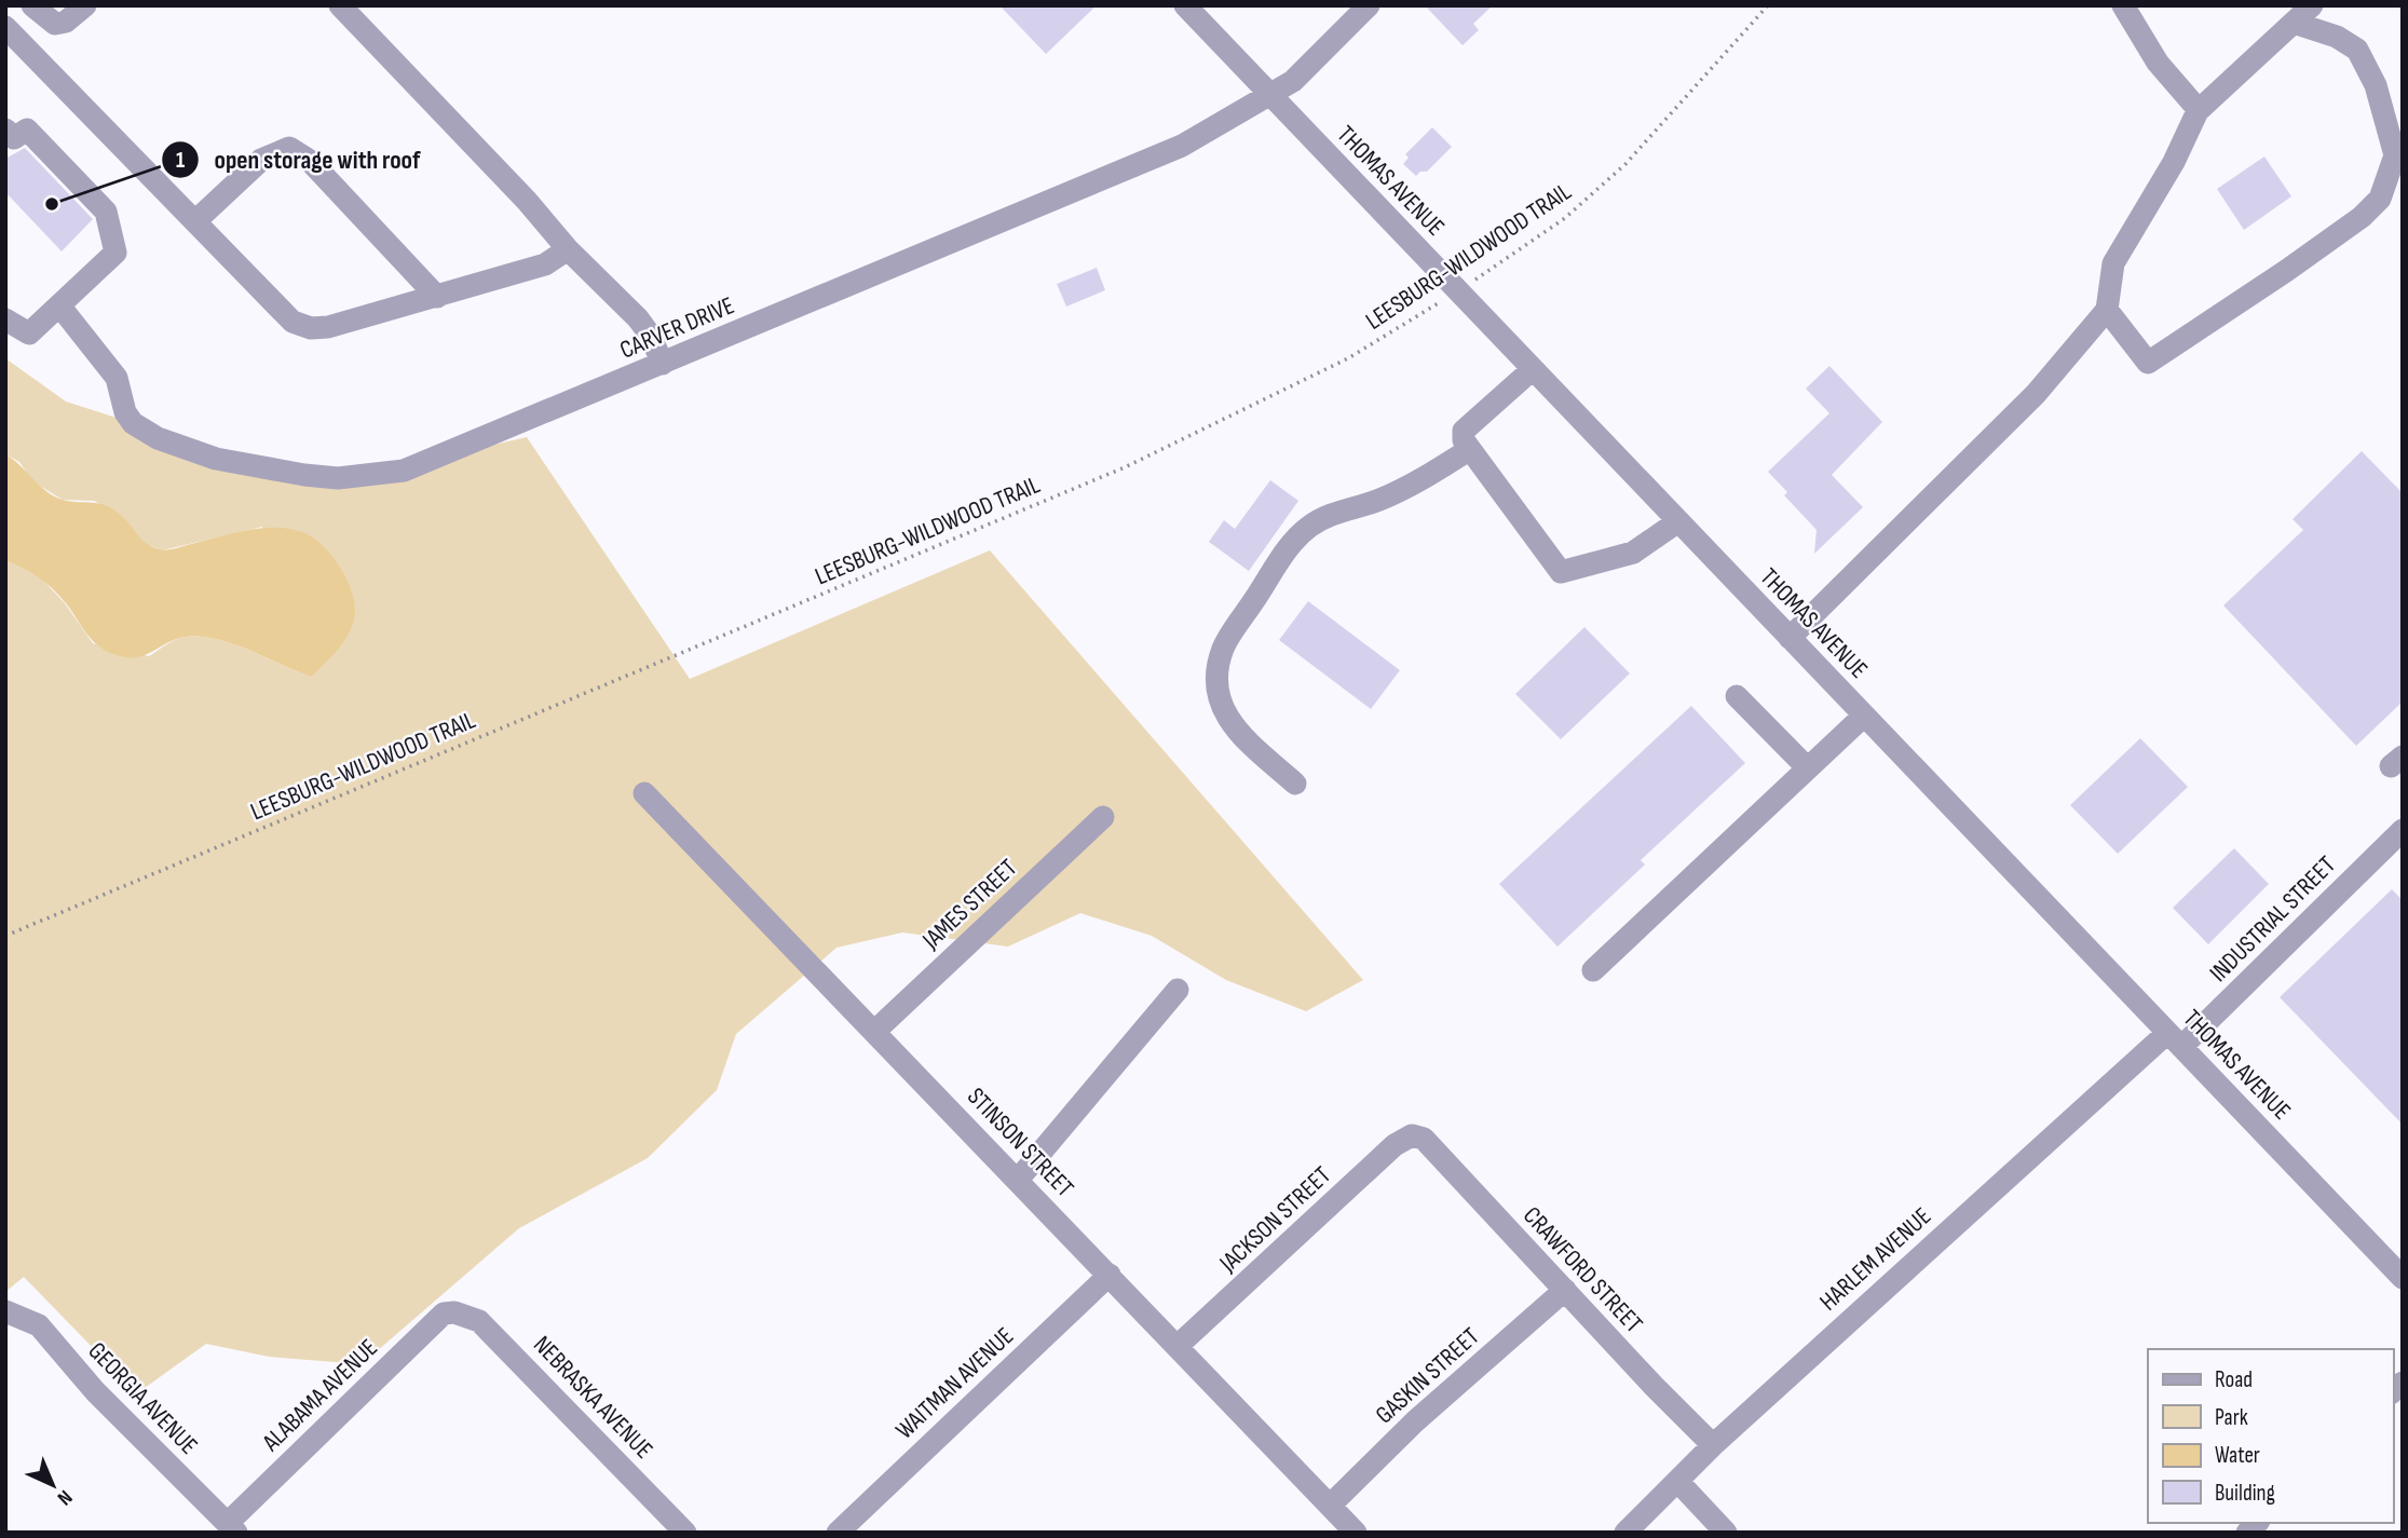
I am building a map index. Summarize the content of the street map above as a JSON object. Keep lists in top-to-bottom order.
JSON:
{
  "streets": {
    "street": [
      "THOMAS AVENUE",
      "CARVER DRIVE",
      "JAMES STREET",
      "INDUSTRIAL STREET",
      "STINSON STREET",
      "JACKSON STREET",
      "HARLEM AVENUE",
      "CRAWFORD STREET",
      "GASKIN STREET",
      "WAITMAN AVENUE",
      "ALABAMA AVENUE",
      "NEBRASKA AVENUE",
      "GEORGIA AVENUE"
    ],
    "path": ["LEESBURG-WILDWOOD TRAIL"]
  },
  "crossings": [
    ["THOMAS AVENUE", "LEESBURG-WILDWOOD TRAIL"],
    ["THOMAS AVENUE", "CARVER DRIVE"],
    ["THOMAS AVENUE", "INDUSTRIAL STREET"],
    ["THOMAS AVENUE", "HARLEM AVENUE"],
    ["JAMES STREET", "STINSON STREET"],
    ["INDUSTRIAL STREET", "HARLEM AVENUE"],
    ["STINSON STREET", "JACKSON STREET"],
    ["STINSON STREET", "GASKIN STREET"],
    ["STINSON STREET", "WAITMAN AVENUE"],
    ["JACKSON STREET", "CRAWFORD STREET"],
    ["HARLEM AVENUE", "CRAWFORD STREET"],
    ["CRAWFORD STREET", "GASKIN STREET"],
    ["ALABAMA AVENUE", "NEBRASKA AVENUE"],
    ["ALABAMA AVENUE", "GEORGIA AVENUE"]
  ],
  "places": ["open storage with roof"],
  "legend": [
    "Road",
    "Park",
    "Water",
    "Building"
  ],
  "north": "bottom right"
}
